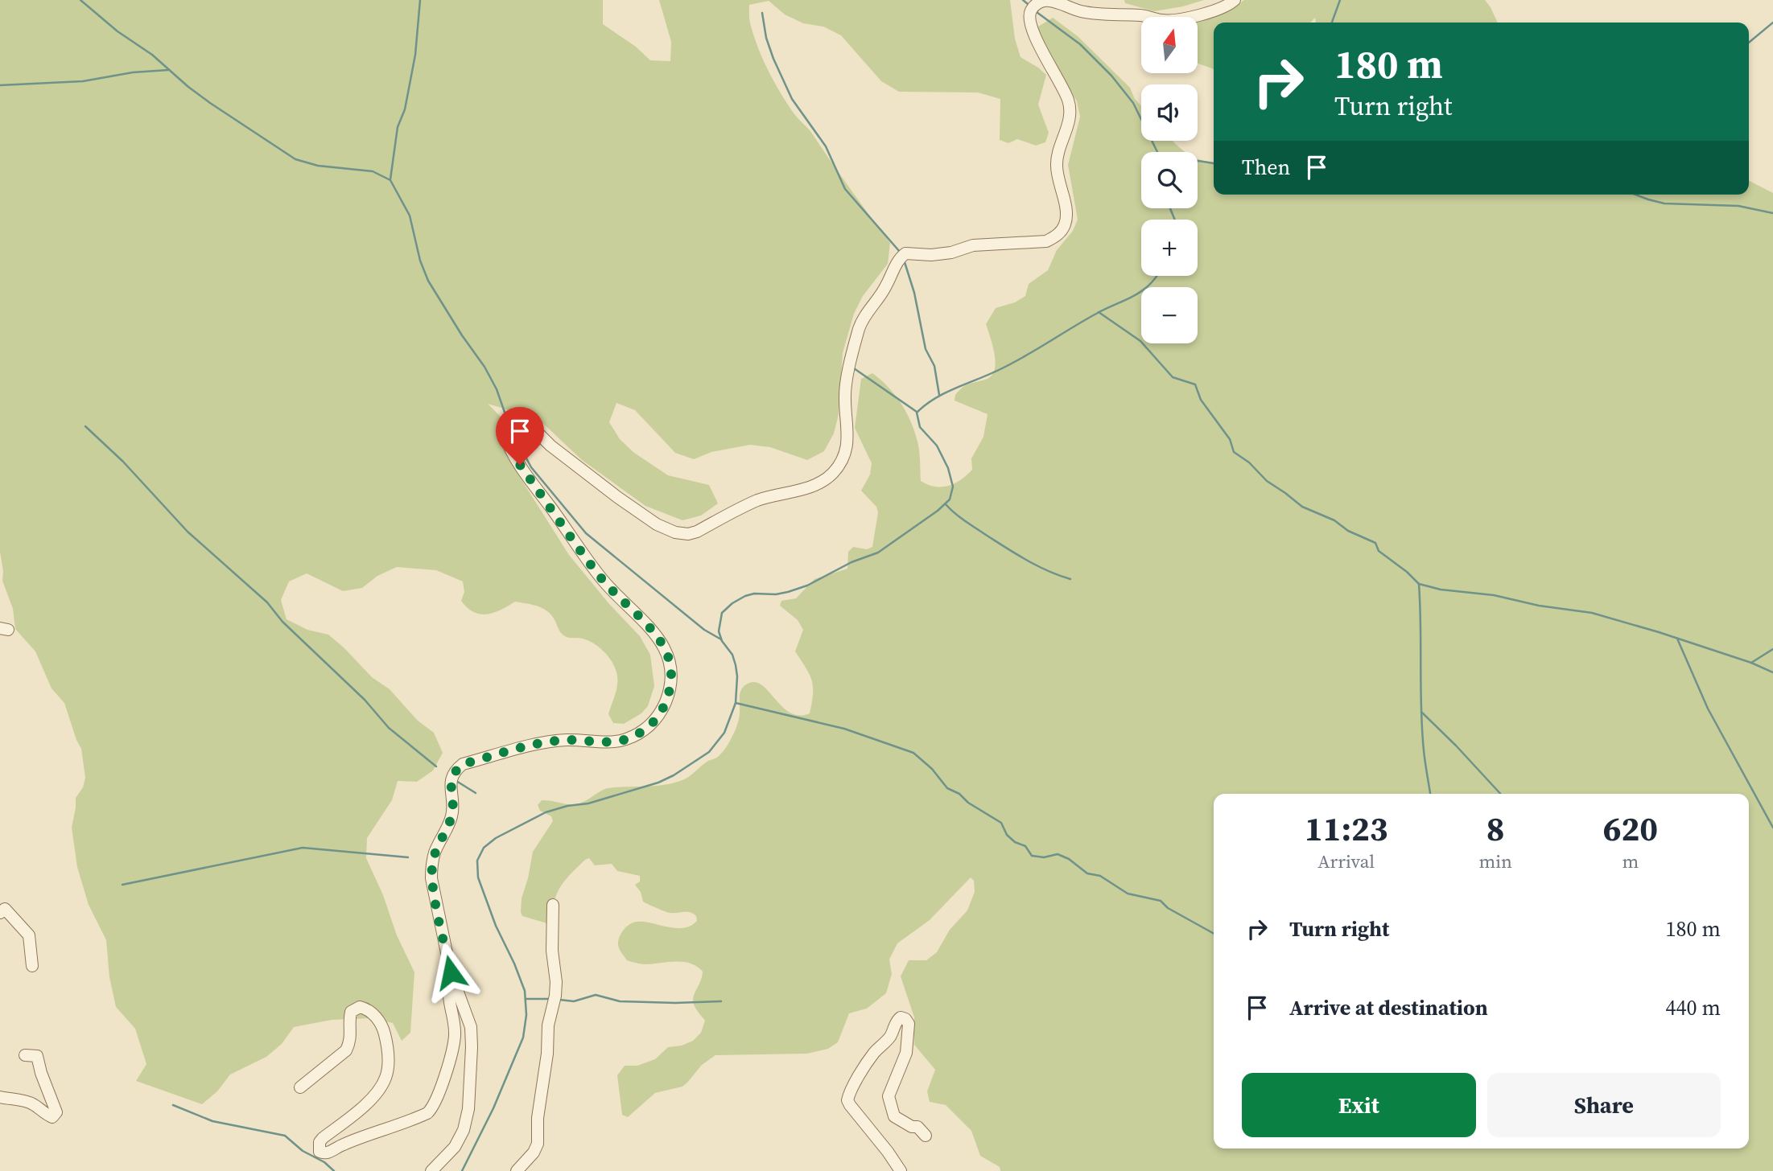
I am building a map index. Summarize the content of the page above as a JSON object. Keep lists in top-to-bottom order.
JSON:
{
  "north": "top",
  "page": {
    "map_buttons": ["+", "−"],
    "turn": ["180 m", "Turn right"],
    "then": "Then",
    "eta": [
      "11:23",
      "Arrival",
      "8",
      "min",
      "620",
      "m"
    ],
    "list": [
      {
        "name": "Turn right",
        "value": "180 m"
      },
      {
        "name": "Arrive at destination",
        "value": "440 m"
      }
    ],
    "buttons": ["Exit", "Share"]
  }
}
